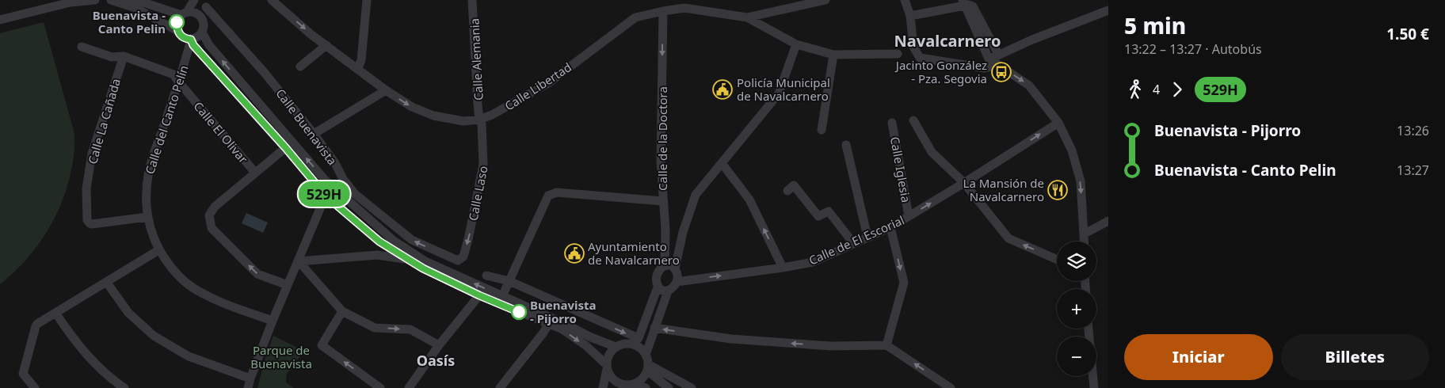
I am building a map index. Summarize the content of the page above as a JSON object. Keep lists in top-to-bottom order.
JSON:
{
  "streets": {
    "street": [
      "Calle Alemania",
      "Calle Libertad",
      "Calle del Canto Pelín",
      "Calle La Cañada",
      "Calle Buenavista",
      "Calle El Olivar",
      "Calle de la Doctora",
      "Calle Iglesia",
      "Calle Laso",
      "Calle de El Escorial"
    ]
  },
  "crossings": [
    ["Calle Alemania", "Calle Libertad"],
    ["Calle Alemania", "Calle Laso"],
    ["Calle Libertad", "Calle de la Doctora"],
    ["Calle Libertad", "Calle Laso"],
    ["Calle del Canto Pelín", "Calle La Cañada"],
    ["Calle del Canto Pelín", "Calle Buenavista"],
    ["Calle del Canto Pelín", "Calle El Olivar"],
    ["Calle La Cañada", "Calle El Olivar"],
    ["Calle Buenavista", "Calle Laso"],
    ["Calle de la Doctora", "Calle de El Escorial"],
    ["Calle Iglesia", "Calle de El Escorial"]
  ],
  "one_way": ["Calle de la Doctora", "Calle Laso", "Calle de El Escorial"],
  "districts": ["Navalcarnero", "Oasís"],
  "parks": ["Parque de Buenavista"],
  "places": {
    "other": ["Buenavista - Canto Pelin", "Buenavista - Pijorro"],
    "bus stop": ["Jacinto González - Pza. Segovia"],
    "public building": ["Policía Municipal de Navalcarnero", "Ayuntamiento de Navalcarnero"],
    "restaurant": ["La Mansión de Navalcarnero"]
  },
  "lines": ["bus line 529H"],
  "page": {
    "on_map": "529H",
    "heading": ["5 min", "13:22 – 13:27 · Autobús", "1.50 €"],
    "legs": ["4", "529H"],
    "list": [
      {
        "name": "Buenavista - Pijorro",
        "value": "13:26"
      },
      {
        "name": "Buenavista - Canto Pelin",
        "value": "13:27"
      }
    ],
    "map_buttons": ["+", "−"],
    "buttons": ["Iniciar", "Billetes"]
  }
}
